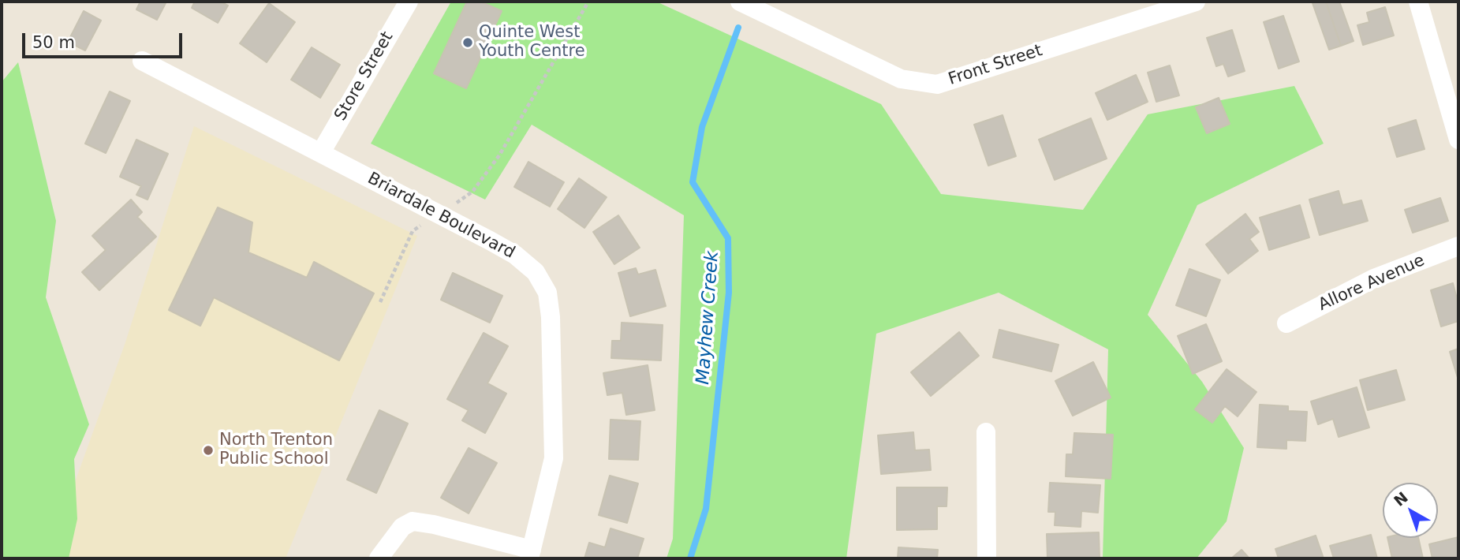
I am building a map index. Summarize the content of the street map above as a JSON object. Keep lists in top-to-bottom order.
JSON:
{
  "streets": {
    "street": [
      "Front Street",
      "Store Street",
      "Briardale Boulevard",
      "Allore Avenue"
    ]
  },
  "crossings": [
    ["Store Street", "Briardale Boulevard"]
  ],
  "water": ["Mayhew Creek"],
  "places": ["Quinte West Youth Centre", "North Trenton Public School"],
  "scale_bar": "50 m",
  "north": "top left"
}
